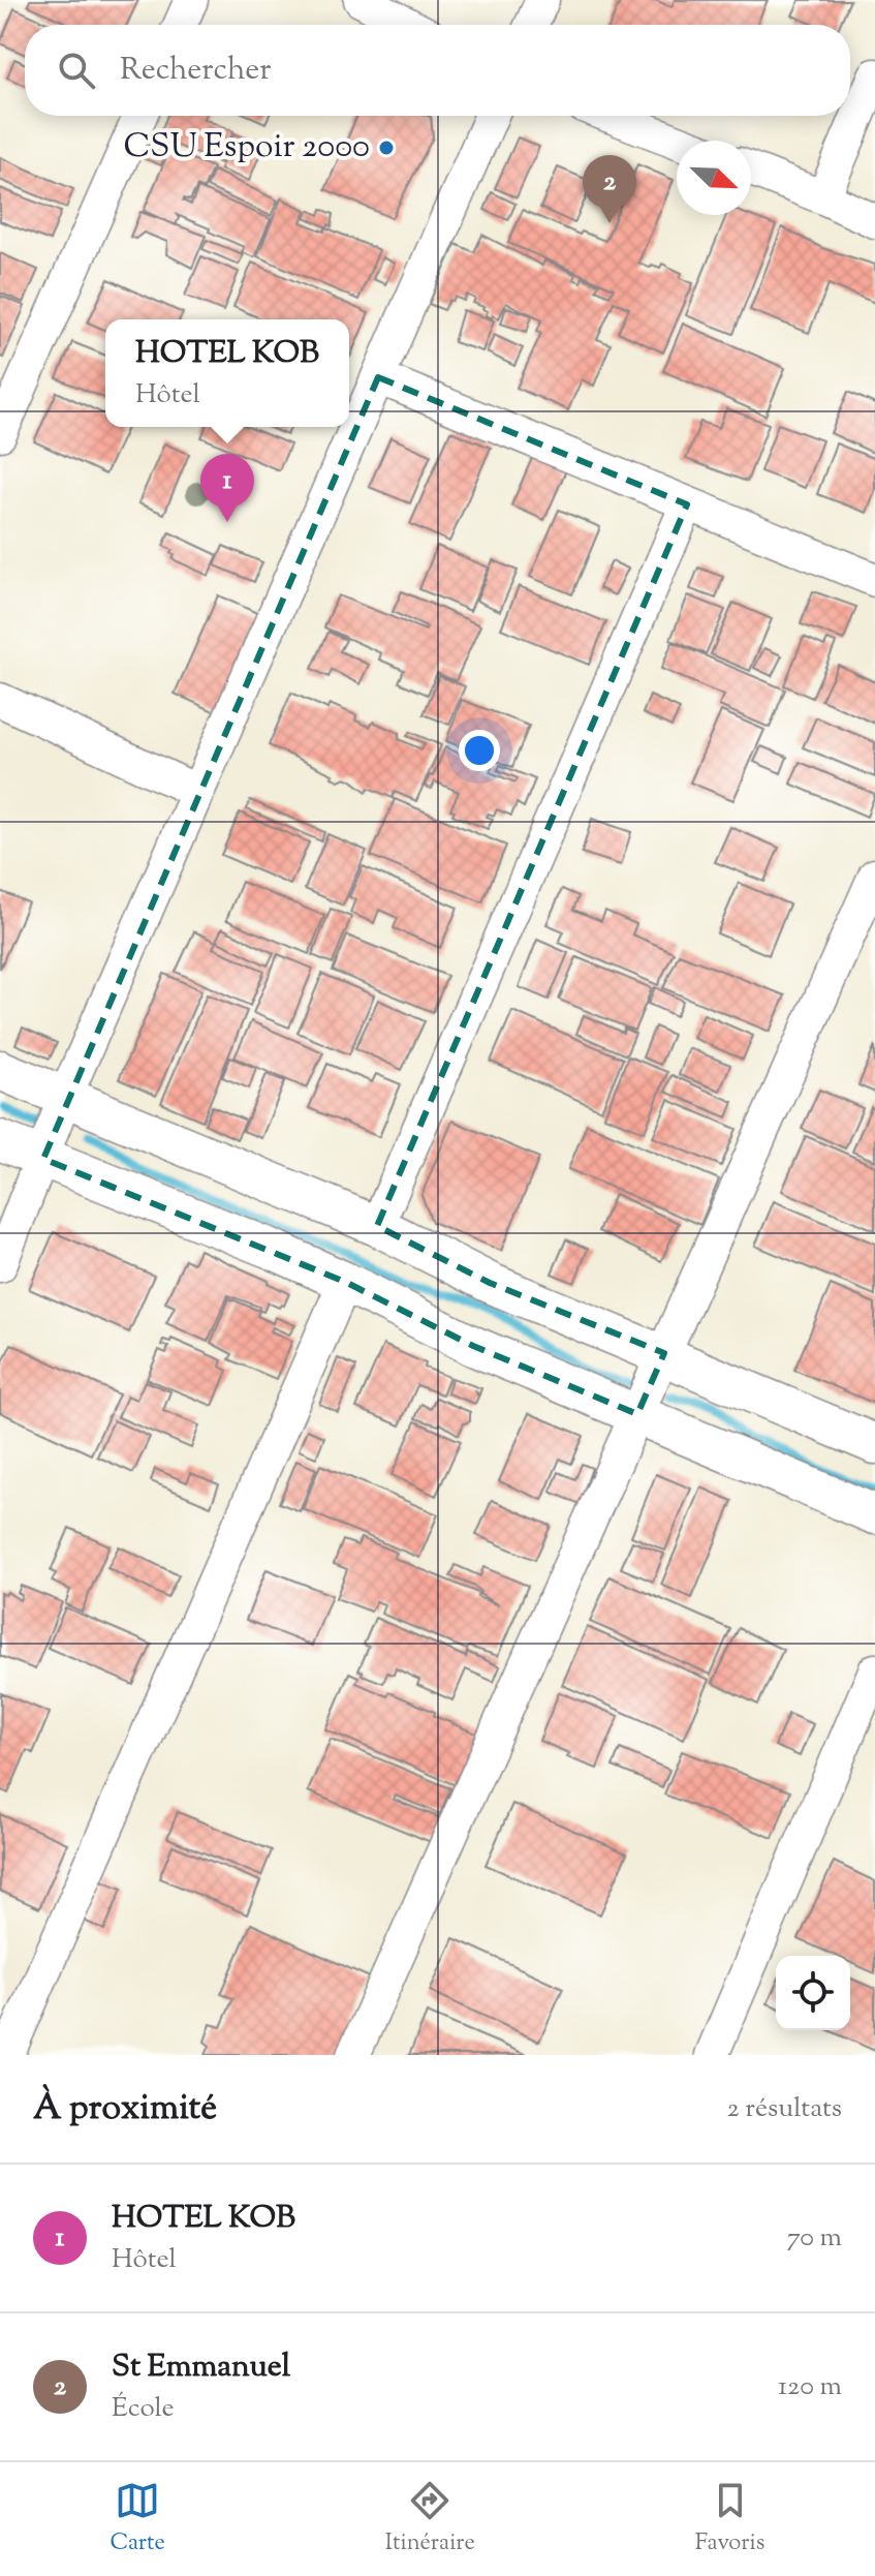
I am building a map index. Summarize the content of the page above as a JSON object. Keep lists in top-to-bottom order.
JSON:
{
  "places": ["CSU Espoir 2000"],
  "north": "bottom right",
  "page": {
    "search": "Rechercher",
    "pins": ["2", "1"],
    "popup": ["HOTEL KOB", "Hôtel"],
    "heading": ["À proximité", "2 résultats"],
    "list": [
      {
        "mark": "1",
        "name": "HOTEL KOB",
        "note": "Hôtel",
        "value": "70 m"
      },
      {
        "mark": "2",
        "name": "St Emmanuel",
        "note": "École",
        "value": "120 m"
      }
    ],
    "nav": ["Carte", "Itinéraire", "Favoris"]
  }
}
